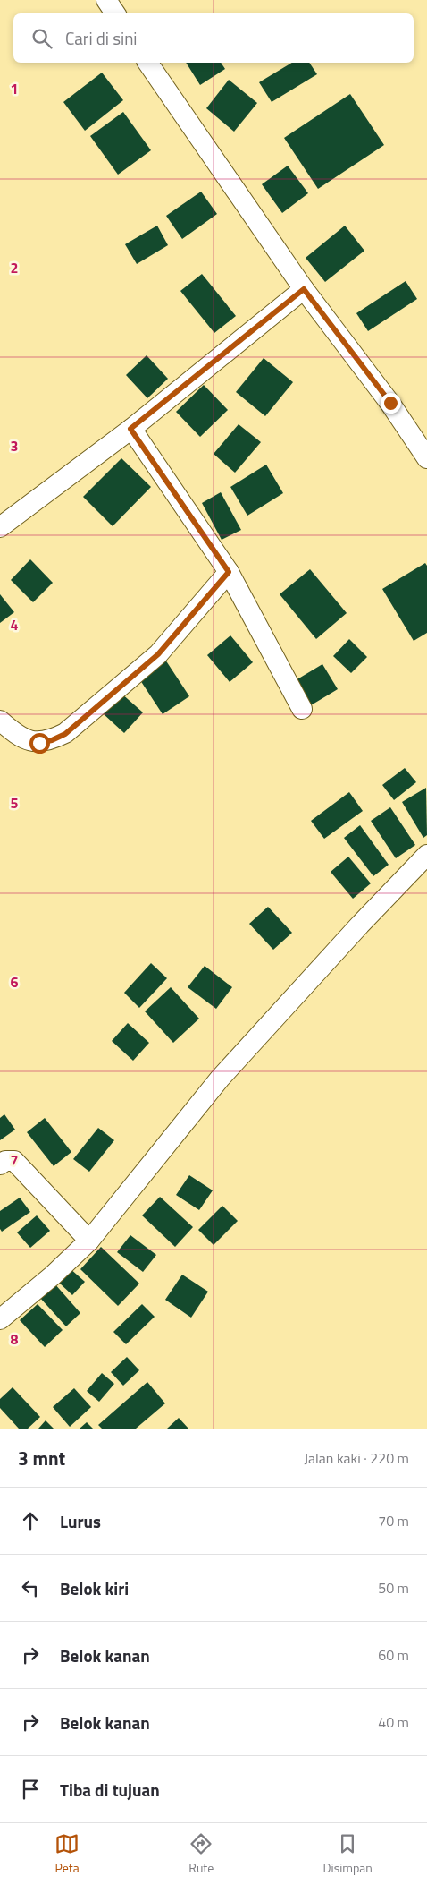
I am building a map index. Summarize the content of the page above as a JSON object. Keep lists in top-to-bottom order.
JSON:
{
  "page": {
    "search": "Cari di sini",
    "heading": ["3 mnt", "Jalan kaki · 220 m"],
    "list": [
      ["Lurus", "70 m"],
      ["Belok kiri", "50 m"],
      ["Belok kanan", "60 m"],
      ["Belok kanan", "40 m"],
      "Tiba di tujuan"
    ],
    "nav": ["Peta", "Rute", "Disimpan"]
  },
  "grid": {
    "rows": [
      "1",
      "2",
      "3",
      "4",
      "5",
      "6",
      "7",
      "8"
    ]
  }
}
